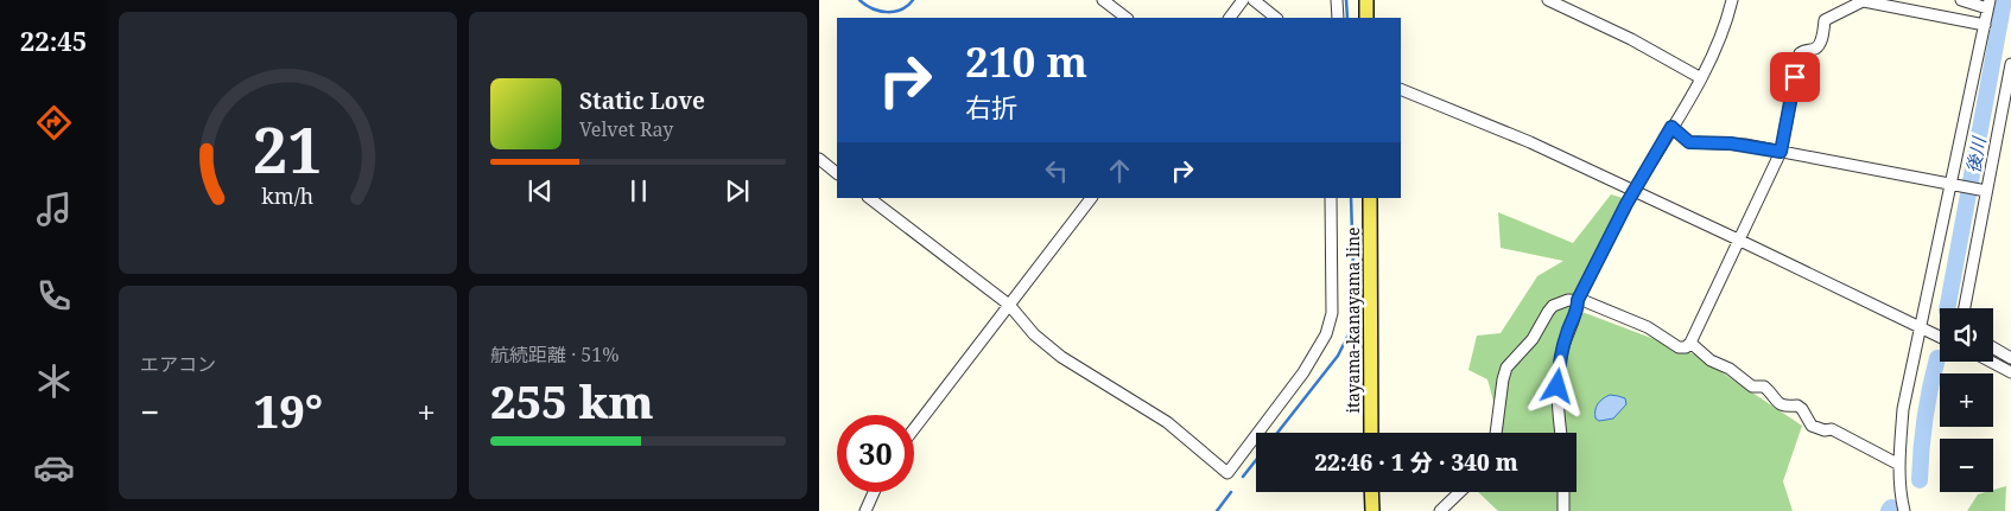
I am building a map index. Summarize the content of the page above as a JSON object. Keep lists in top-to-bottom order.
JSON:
{
  "streets": {
    "main road": ["itayama-kanayama line"]
  },
  "water": ["後川"],
  "page": {
    "tabs": "22:45",
    "turn": ["210 m", "右折"],
    "song": ["Static Love", "Velvet Ray"],
    "tile": [
      "エアコン",
      ["航続距離 · 51%", "255 km"]
    ],
    "map_buttons": ["+", "−"],
    "heat": ["−", "19°", "+"],
    "limit": "30",
    "trip": "22:46 · 1 分 · 340 m",
    "gauge": ["21", "km/h"]
  }
}
